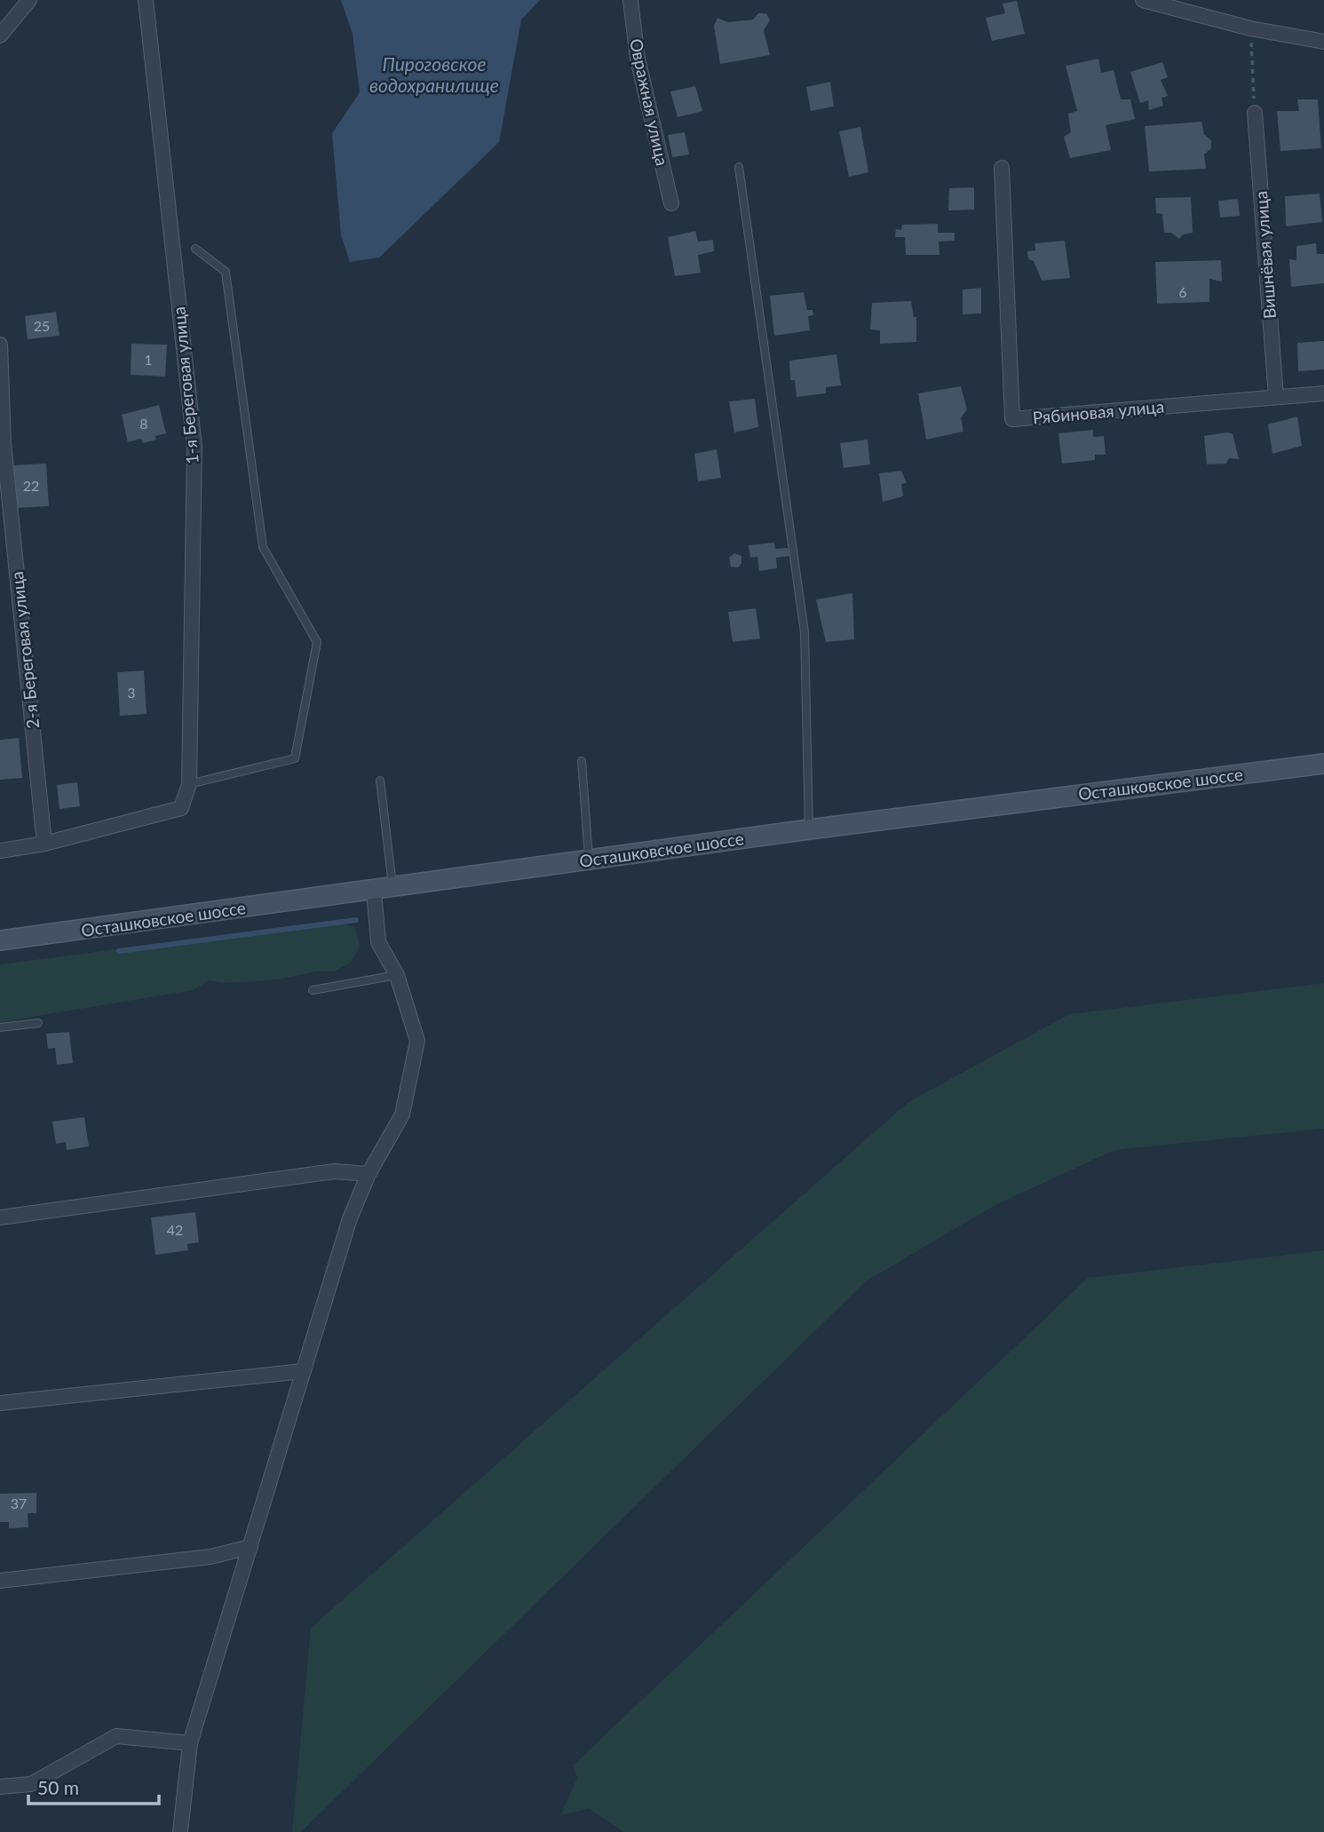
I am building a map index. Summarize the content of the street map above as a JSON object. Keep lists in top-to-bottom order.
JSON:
{
  "streets": {
    "main road": ["Осташковское шоссе"],
    "street": [
      "Овражная улица",
      "Вишнёвая улица",
      "1-я Береговая улица",
      "Рябиновая улица",
      "2-я Береговая улица"
    ]
  },
  "crossings": [
    ["Вишнёвая улица", "Рябиновая улица"],
    ["1-я Береговая улица", "2-я Береговая улица"]
  ],
  "water": ["Пироговское водохранилище"],
  "house_numbers": [
    "6",
    "25",
    "1",
    "8",
    "22",
    "3",
    "42",
    "37"
  ],
  "scale_bar": "50 m"
}
